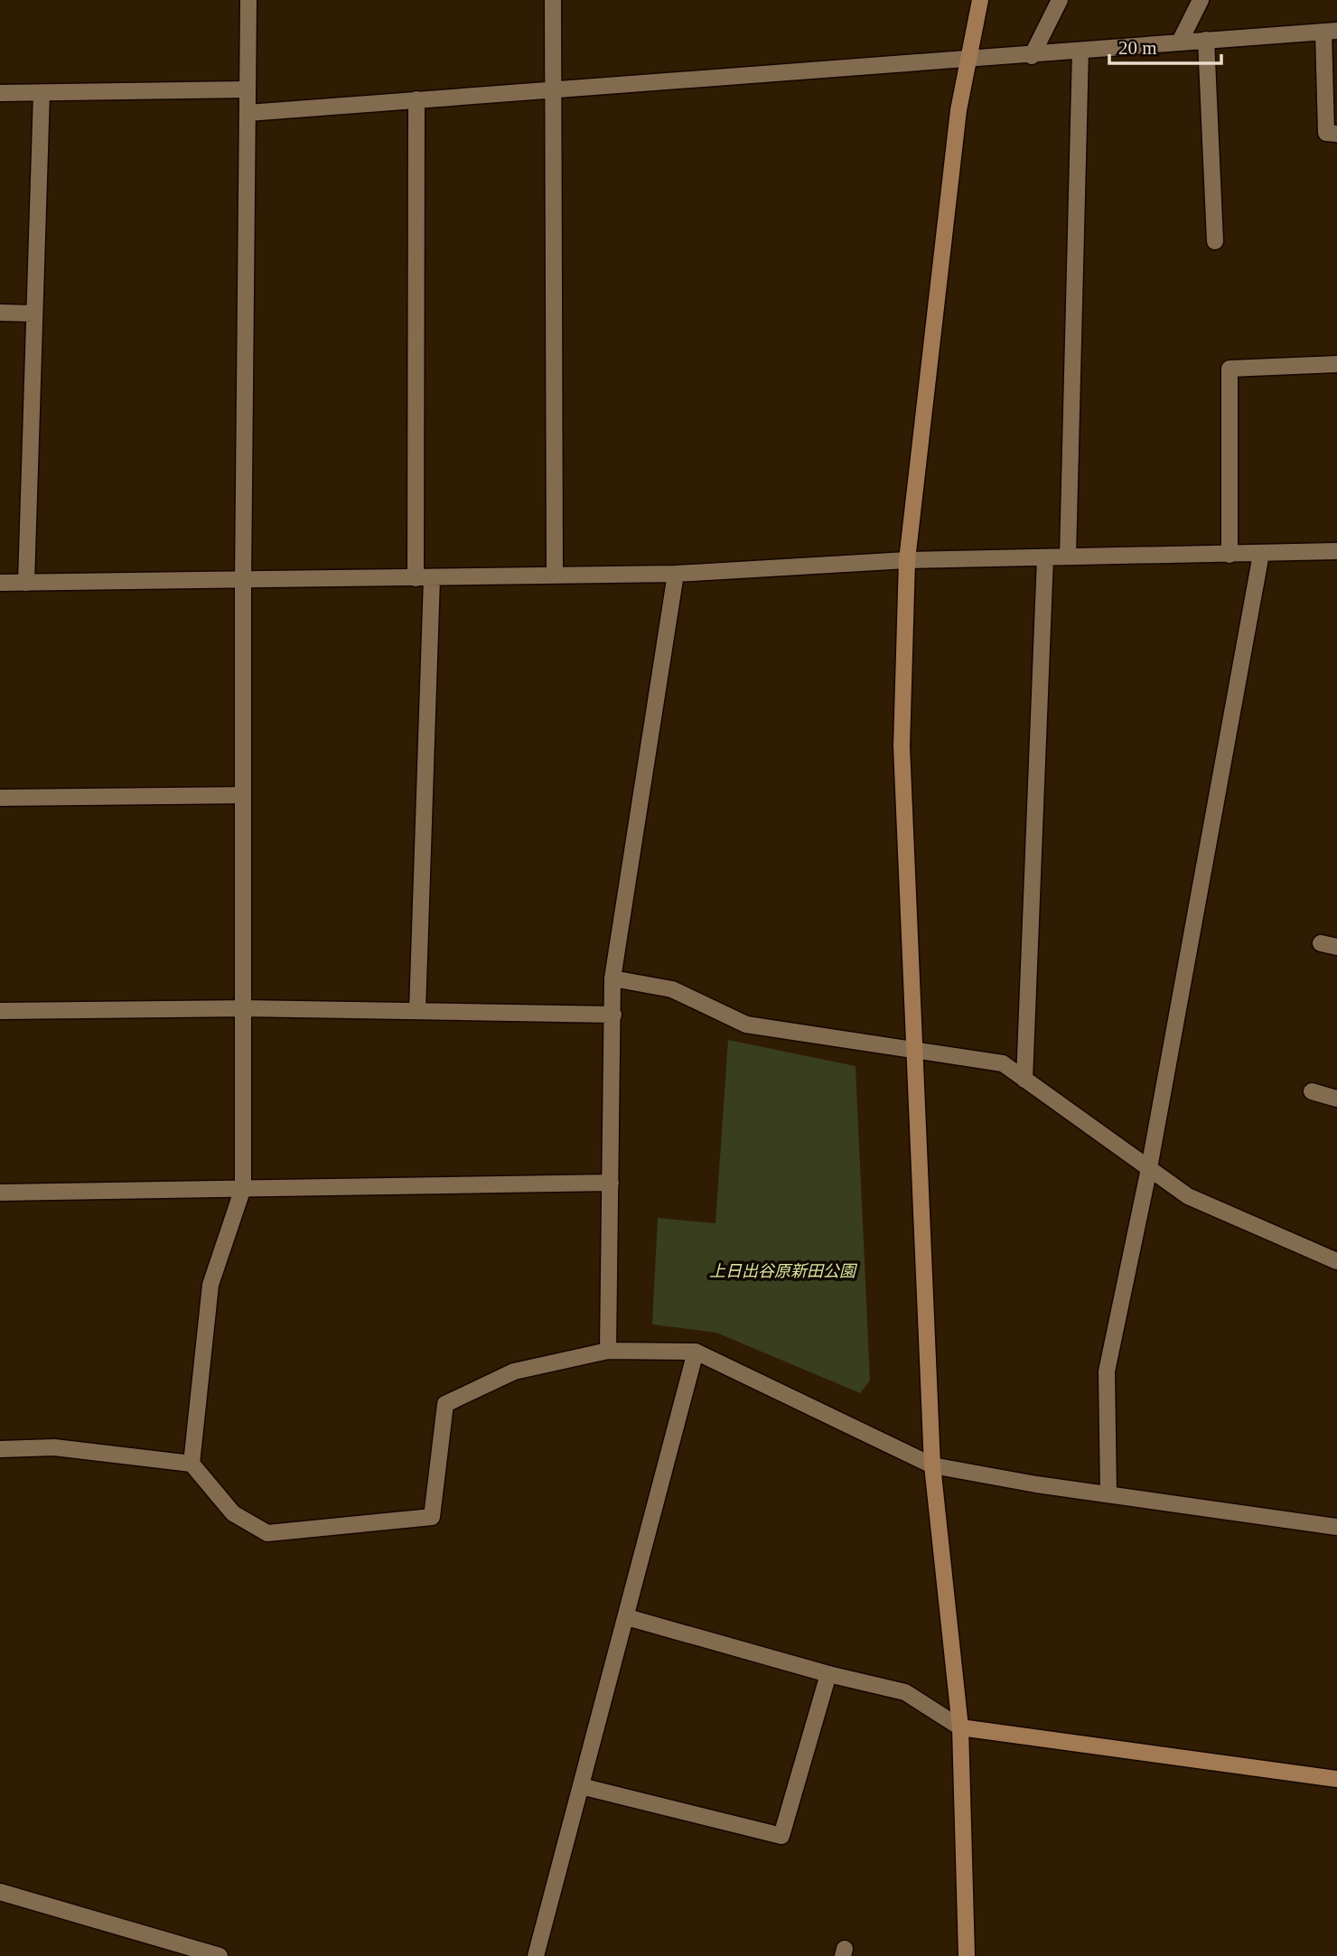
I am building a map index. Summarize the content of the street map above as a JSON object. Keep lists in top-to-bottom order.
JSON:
{
  "parks": ["上日出谷原新田公園"],
  "scale_bar": "20 m"
}
